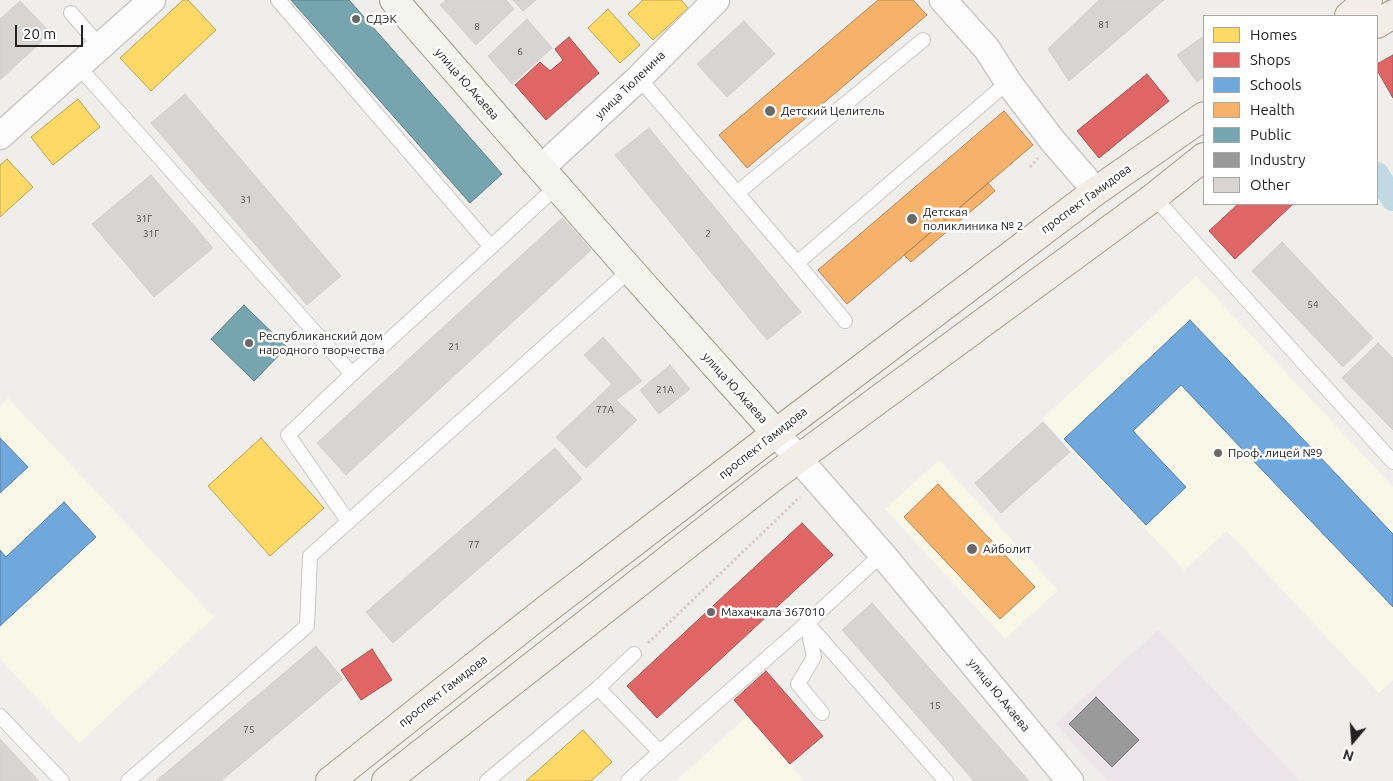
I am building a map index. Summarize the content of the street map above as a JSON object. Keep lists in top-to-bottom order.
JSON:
{
  "streets": {
    "main road": ["улица Ю.Акаева", "проспект Гамидова"],
    "street": ["улица Тюленина"]
  },
  "crossings": [
    ["улица Ю.Акаева", "улица Тюленина"],
    ["улица Ю.Акаева", "проспект Гамидова"]
  ],
  "places": [
    "СДЭК",
    "Детский Целитель",
    "Детская поликлиника № 2",
    "Республиканский дом народного творчества",
    "Проф. лицей №9",
    "Айболит",
    "Махачкала 367010"
  ],
  "house_numbers": [
    "81",
    "8",
    "6",
    "31",
    "31Г",
    "31Г",
    "2",
    "54",
    "21",
    "21А",
    "77А",
    "77",
    "15",
    "75"
  ],
  "legend": [
    "Homes",
    "Shops",
    "Schools",
    "Health",
    "Public",
    "Industry",
    "Other"
  ],
  "scale_bar": "20 m",
  "north": "bottom"
}
